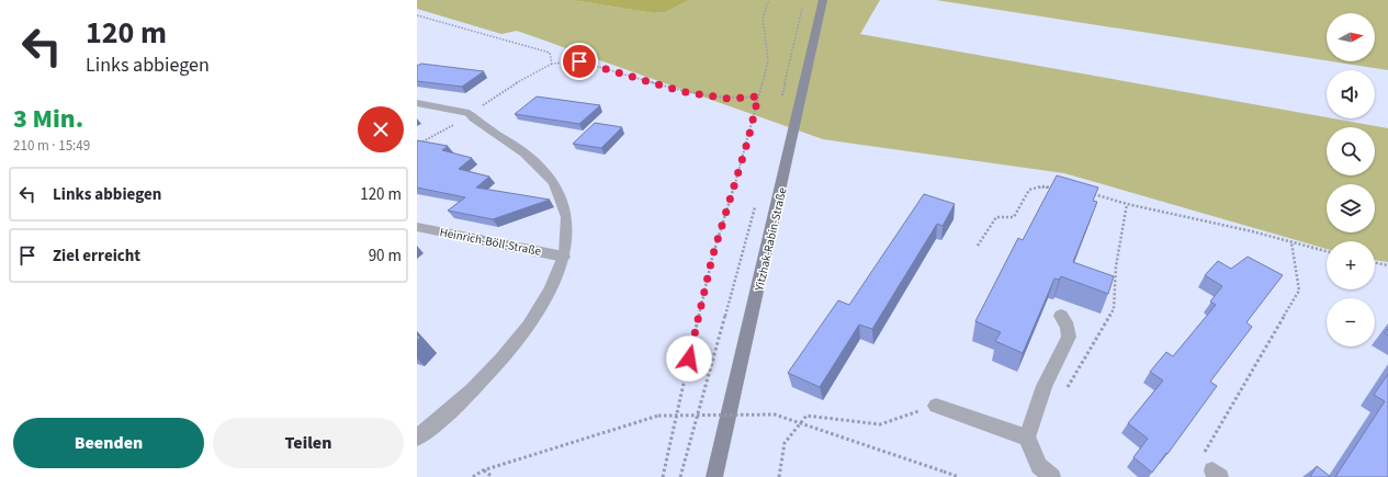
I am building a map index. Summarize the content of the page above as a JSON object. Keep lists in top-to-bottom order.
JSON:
{
  "streets": {
    "main road": ["Yitzhak-Rabin-Straße"],
    "street": ["Heinrich-Böll-Straße"]
  },
  "north": "right",
  "page": {
    "turn": ["120 m", "Links abbiegen"],
    "map_buttons": ["+", "−"],
    "heading": ["3 Min.", "210 m · 15:49"],
    "list": [
      {
        "name": "Links abbiegen",
        "value": "120 m"
      },
      {
        "name": "Ziel erreicht",
        "value": "90 m"
      }
    ],
    "buttons": ["Beenden", "Teilen"]
  }
}
